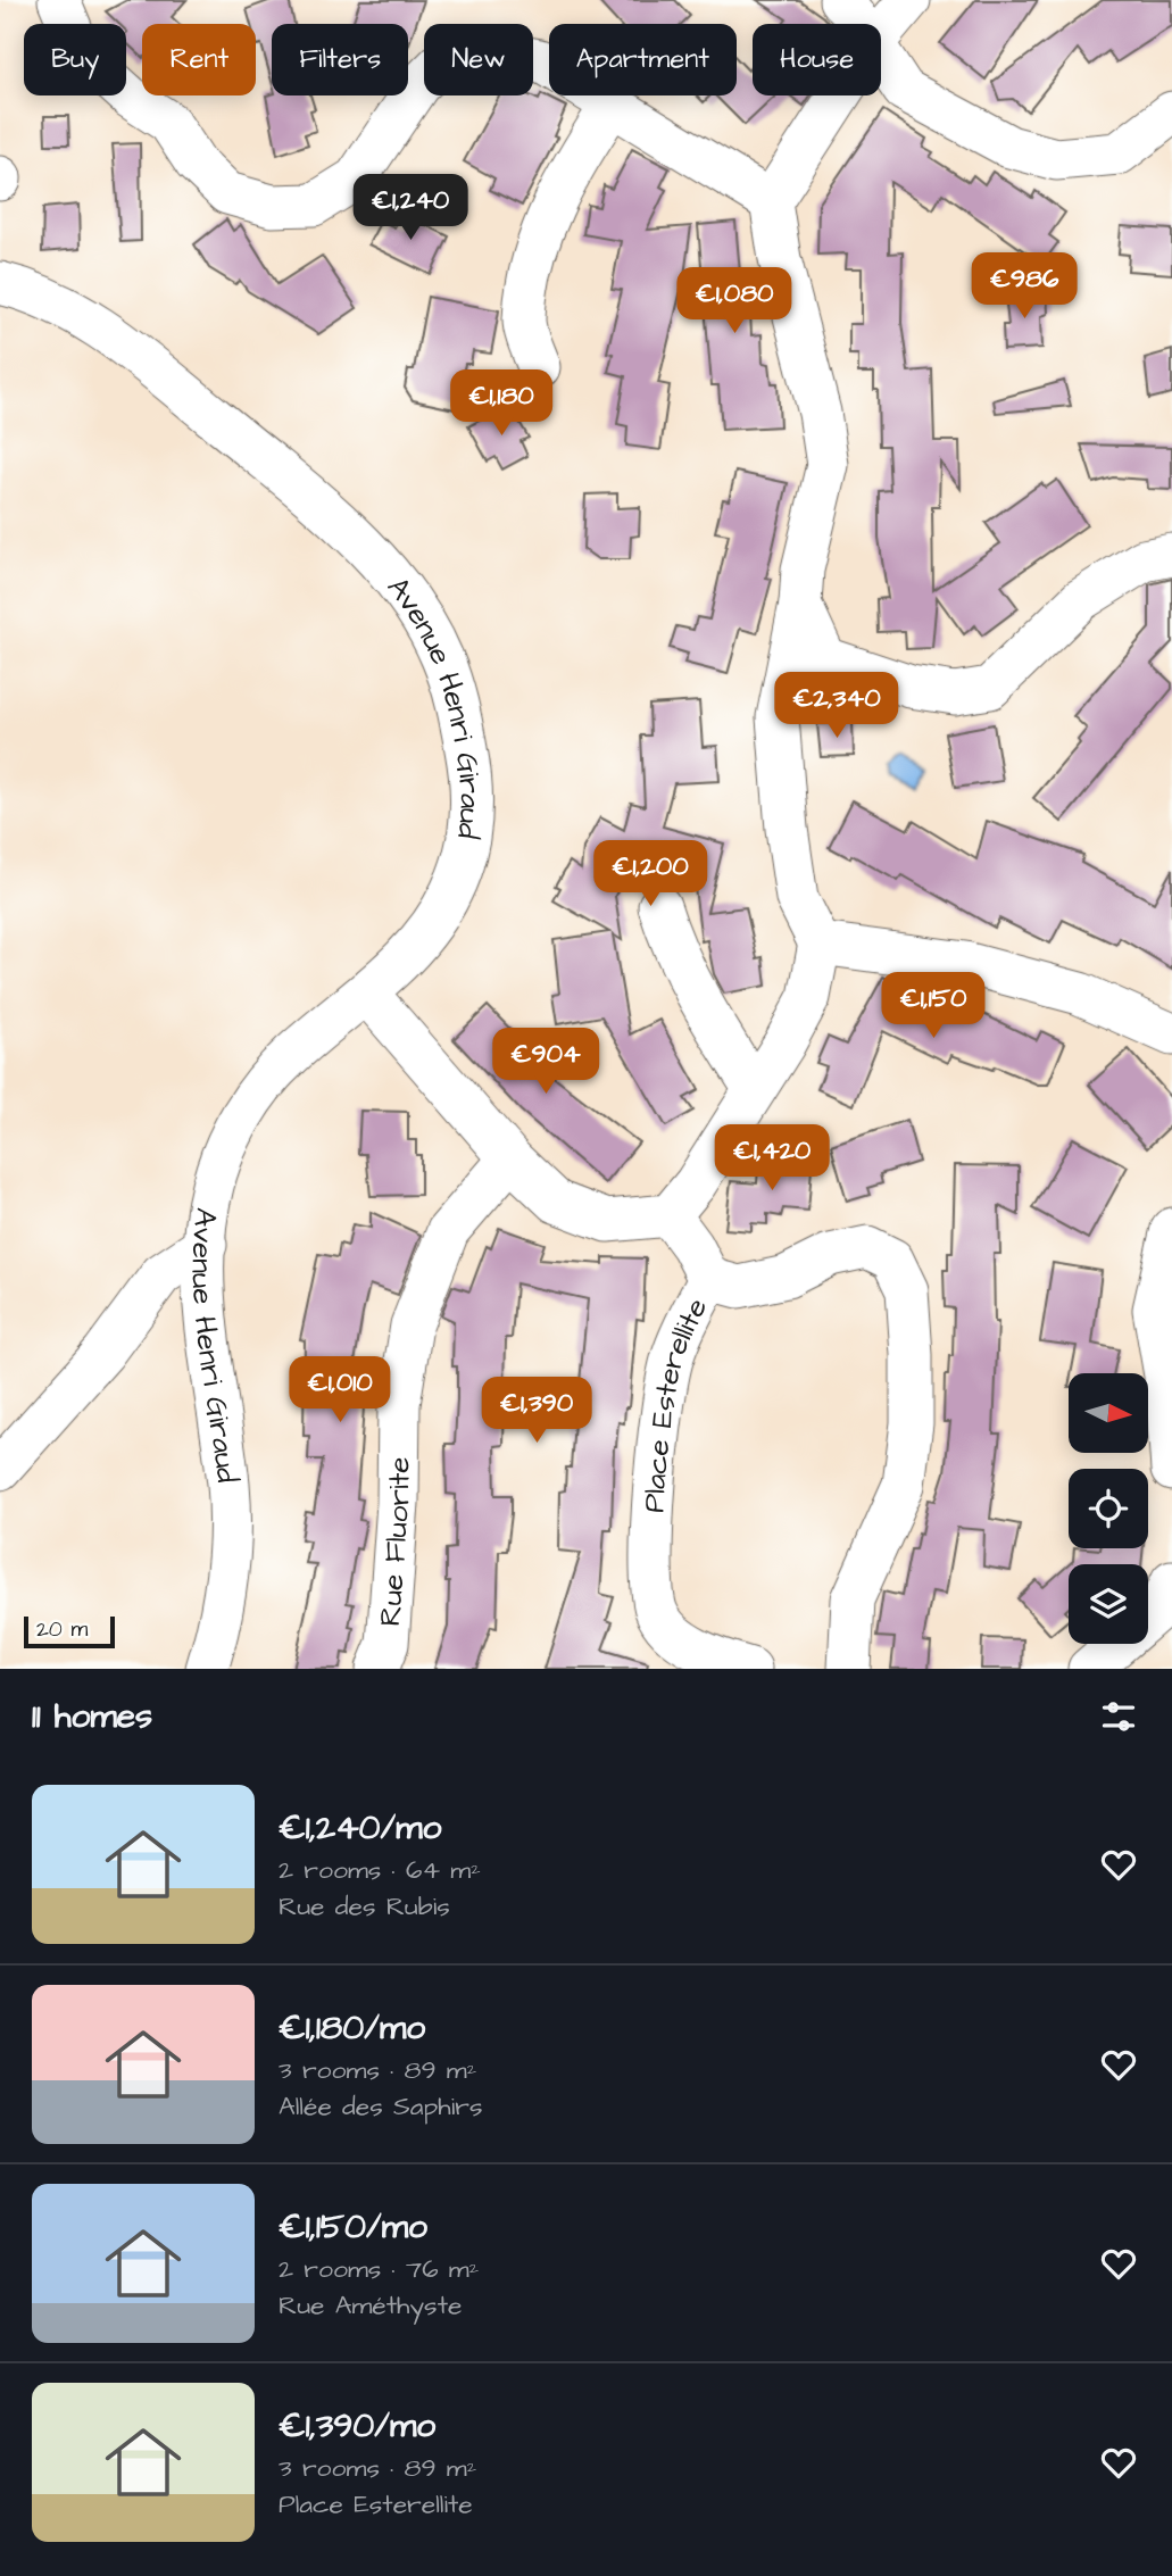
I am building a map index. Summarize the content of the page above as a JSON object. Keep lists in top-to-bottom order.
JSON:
{
  "streets": {
    "street": ["Avenue Henri Giraud", "Place Esterellite", "Rue Fluorite"]
  },
  "scale_bar": "20 m",
  "north": "right",
  "page": {
    "chip": [
      "Buy",
      "Rent",
      "Filters",
      "New",
      "Apartment",
      "House"
    ],
    "price": [
      "€1,240",
      "€986",
      "€1,080",
      "€1,180",
      "€2,340",
      "€1,200",
      "€1,150",
      "€904",
      "€1,420",
      "€1,010",
      "€1,390"
    ],
    "scale": "20 m",
    "heading": "11 homes",
    "list": [
      {
        "name": "€1,240/mo",
        "note": "2 rooms · 64 m² · Rue des Rubis"
      },
      {
        "name": "€1,180/mo",
        "note": "3 rooms · 89 m² · Allée des Saphirs"
      },
      {
        "name": "€1,150/mo",
        "note": "2 rooms · 76 m² · Rue Améthyste"
      },
      {
        "name": "€1,390/mo",
        "note": "3 rooms · 89 m² · Place Esterellite"
      }
    ]
  }
}
